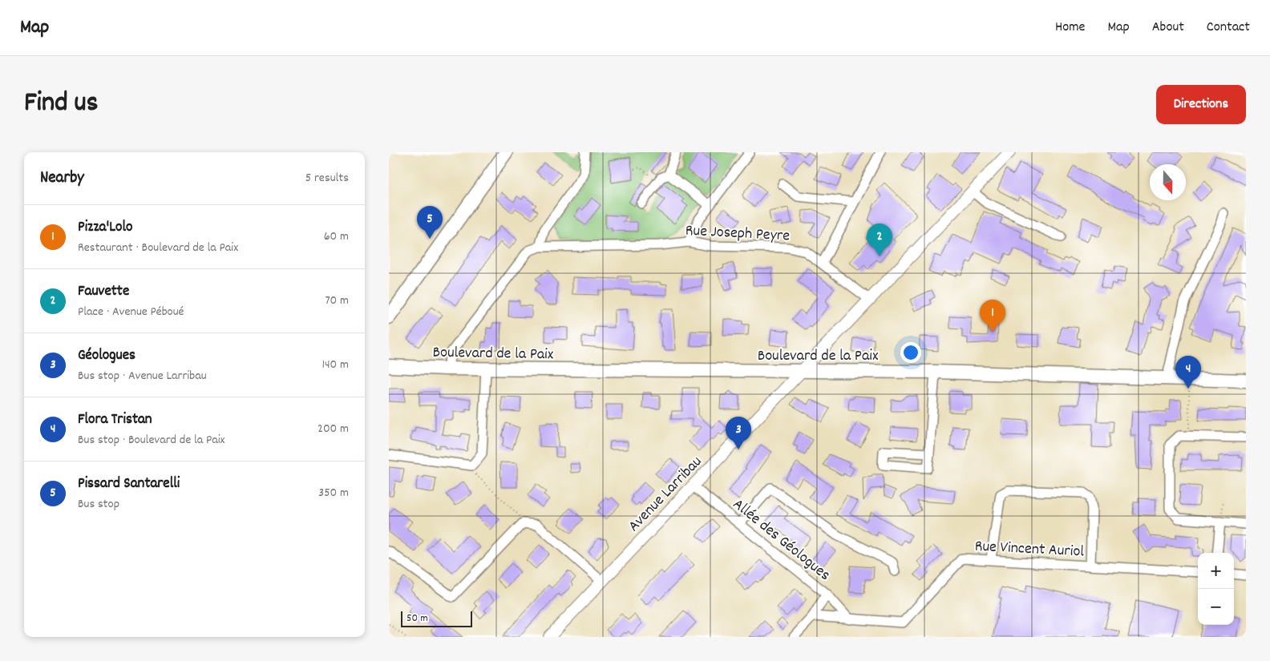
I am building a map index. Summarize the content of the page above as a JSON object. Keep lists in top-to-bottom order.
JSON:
{
  "streets": {
    "main road": ["Boulevard de la Paix"],
    "street": [
      "Rue Joseph Peyre",
      "Avenue Larribau",
      "Allée des Géologues",
      "Rue Vincent Auriol"
    ]
  },
  "crossings": [
    ["Rue Joseph Peyre", "Avenue Larribau"],
    ["Boulevard de la Paix", "Avenue Larribau"],
    ["Avenue Larribau", "Allée des Géologues"],
    ["Allée des Géologues", "Rue Vincent Auriol"]
  ],
  "scale_bar": "50 m",
  "north": "bottom",
  "page": {
    "header": "Map",
    "nav": [
      "Home",
      "Map",
      "About",
      "Contact"
    ],
    "title": "Find us",
    "buttons": "Directions",
    "heading": ["Nearby", "5 results"],
    "list": [
      {
        "mark": "1",
        "name": "Pizza'Lolo",
        "note": "Restaurant · Boulevard de la Paix",
        "value": "60 m"
      },
      {
        "mark": "2",
        "name": "Fauvette",
        "note": "Place · Avenue Péboué",
        "value": "70 m"
      },
      {
        "mark": "3",
        "name": "Géologues",
        "note": "Bus stop · Avenue Larribau",
        "value": "140 m"
      },
      {
        "mark": "4",
        "name": "Flora Tristan",
        "note": "Bus stop · Boulevard de la Paix",
        "value": "200 m"
      },
      {
        "mark": "5",
        "name": "Pissard Santarelli",
        "note": "Bus stop",
        "value": "350 m"
      }
    ],
    "pins": [
      "5",
      "2",
      "1",
      "4",
      "3"
    ],
    "map_buttons": ["+", "−"],
    "scale": "50 m"
  }
}
